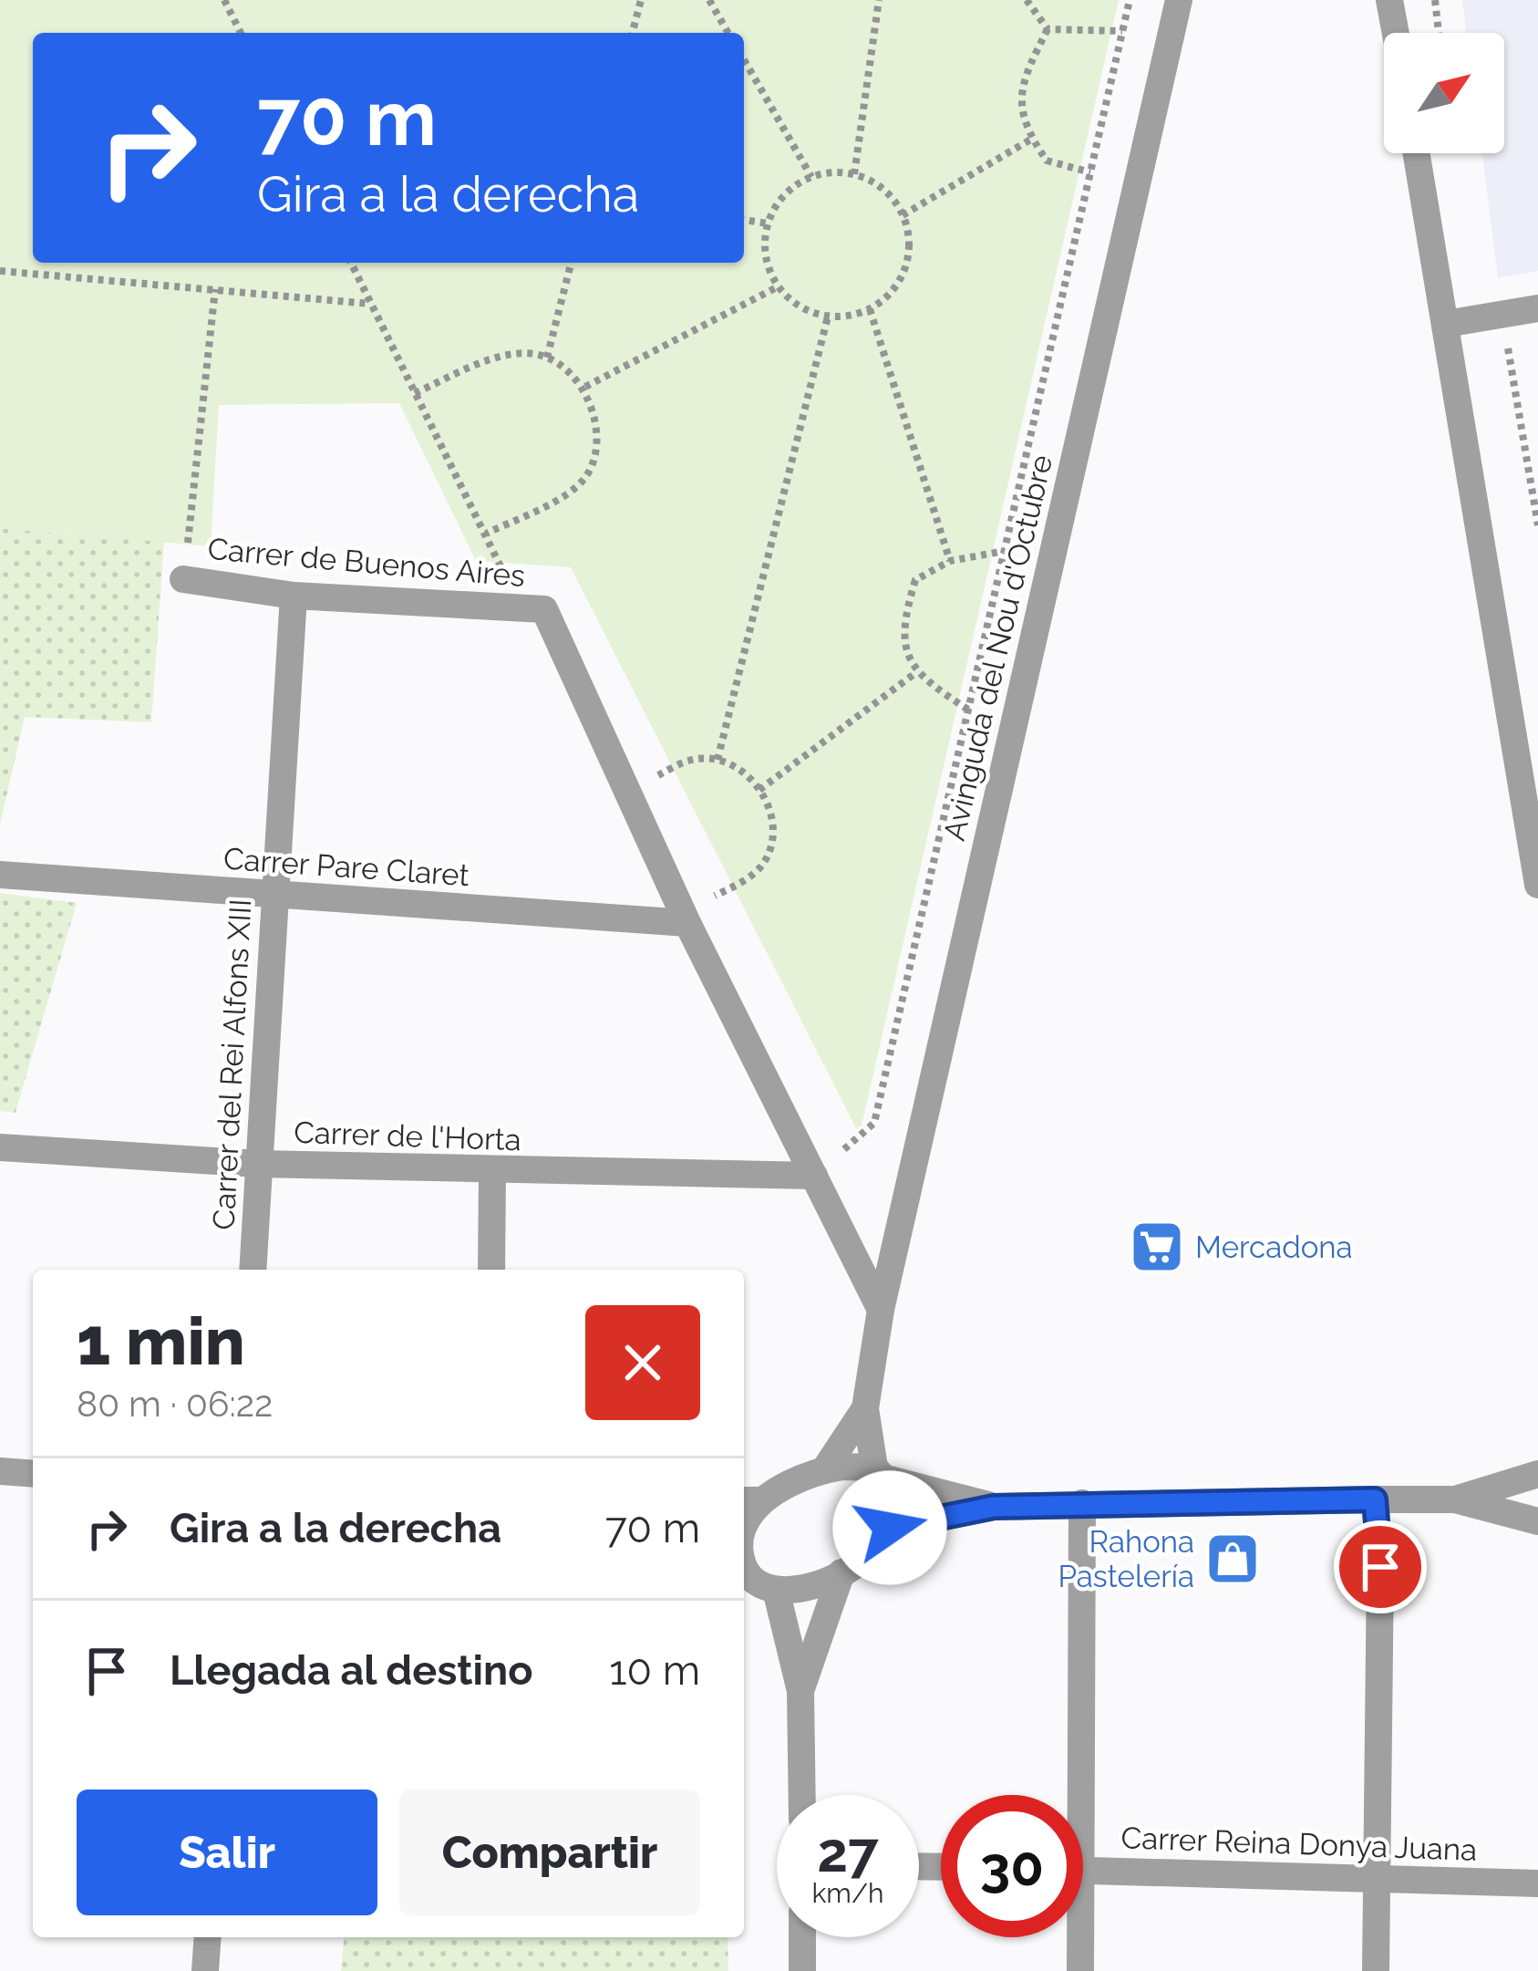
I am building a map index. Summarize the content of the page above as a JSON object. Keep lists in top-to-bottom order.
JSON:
{
  "streets": {
    "street": [
      "Carrer de Buenos Aires",
      "Avinguda del Nou d'Octubre",
      "Carrer Pare Claret",
      "Carrer del Rei Alfons XIII",
      "Carrer de l'Horta",
      "Carrer Reina Donya Juana"
    ]
  },
  "crossings": [
    ["Carrer de Buenos Aires", "Carrer del Rei Alfons XIII"],
    ["Carrer Pare Claret", "Carrer del Rei Alfons XIII"],
    ["Carrer del Rei Alfons XIII", "Carrer de l'Horta"]
  ],
  "places": {
    "supermarket": ["Mercadona"],
    "shop": ["Rahona Pastelería"]
  },
  "north": "top right",
  "page": {
    "turn": ["70 m", "Gira a la derecha"],
    "heading": ["1 min", "80 m · 06:22"],
    "list": [
      {
        "name": "Gira a la derecha",
        "value": "70 m"
      },
      {
        "name": "Llegada al destino",
        "value": "10 m"
      }
    ],
    "buttons": ["Salir", "Compartir"],
    "speed": "27 km/h",
    "limit": "30"
  }
}
